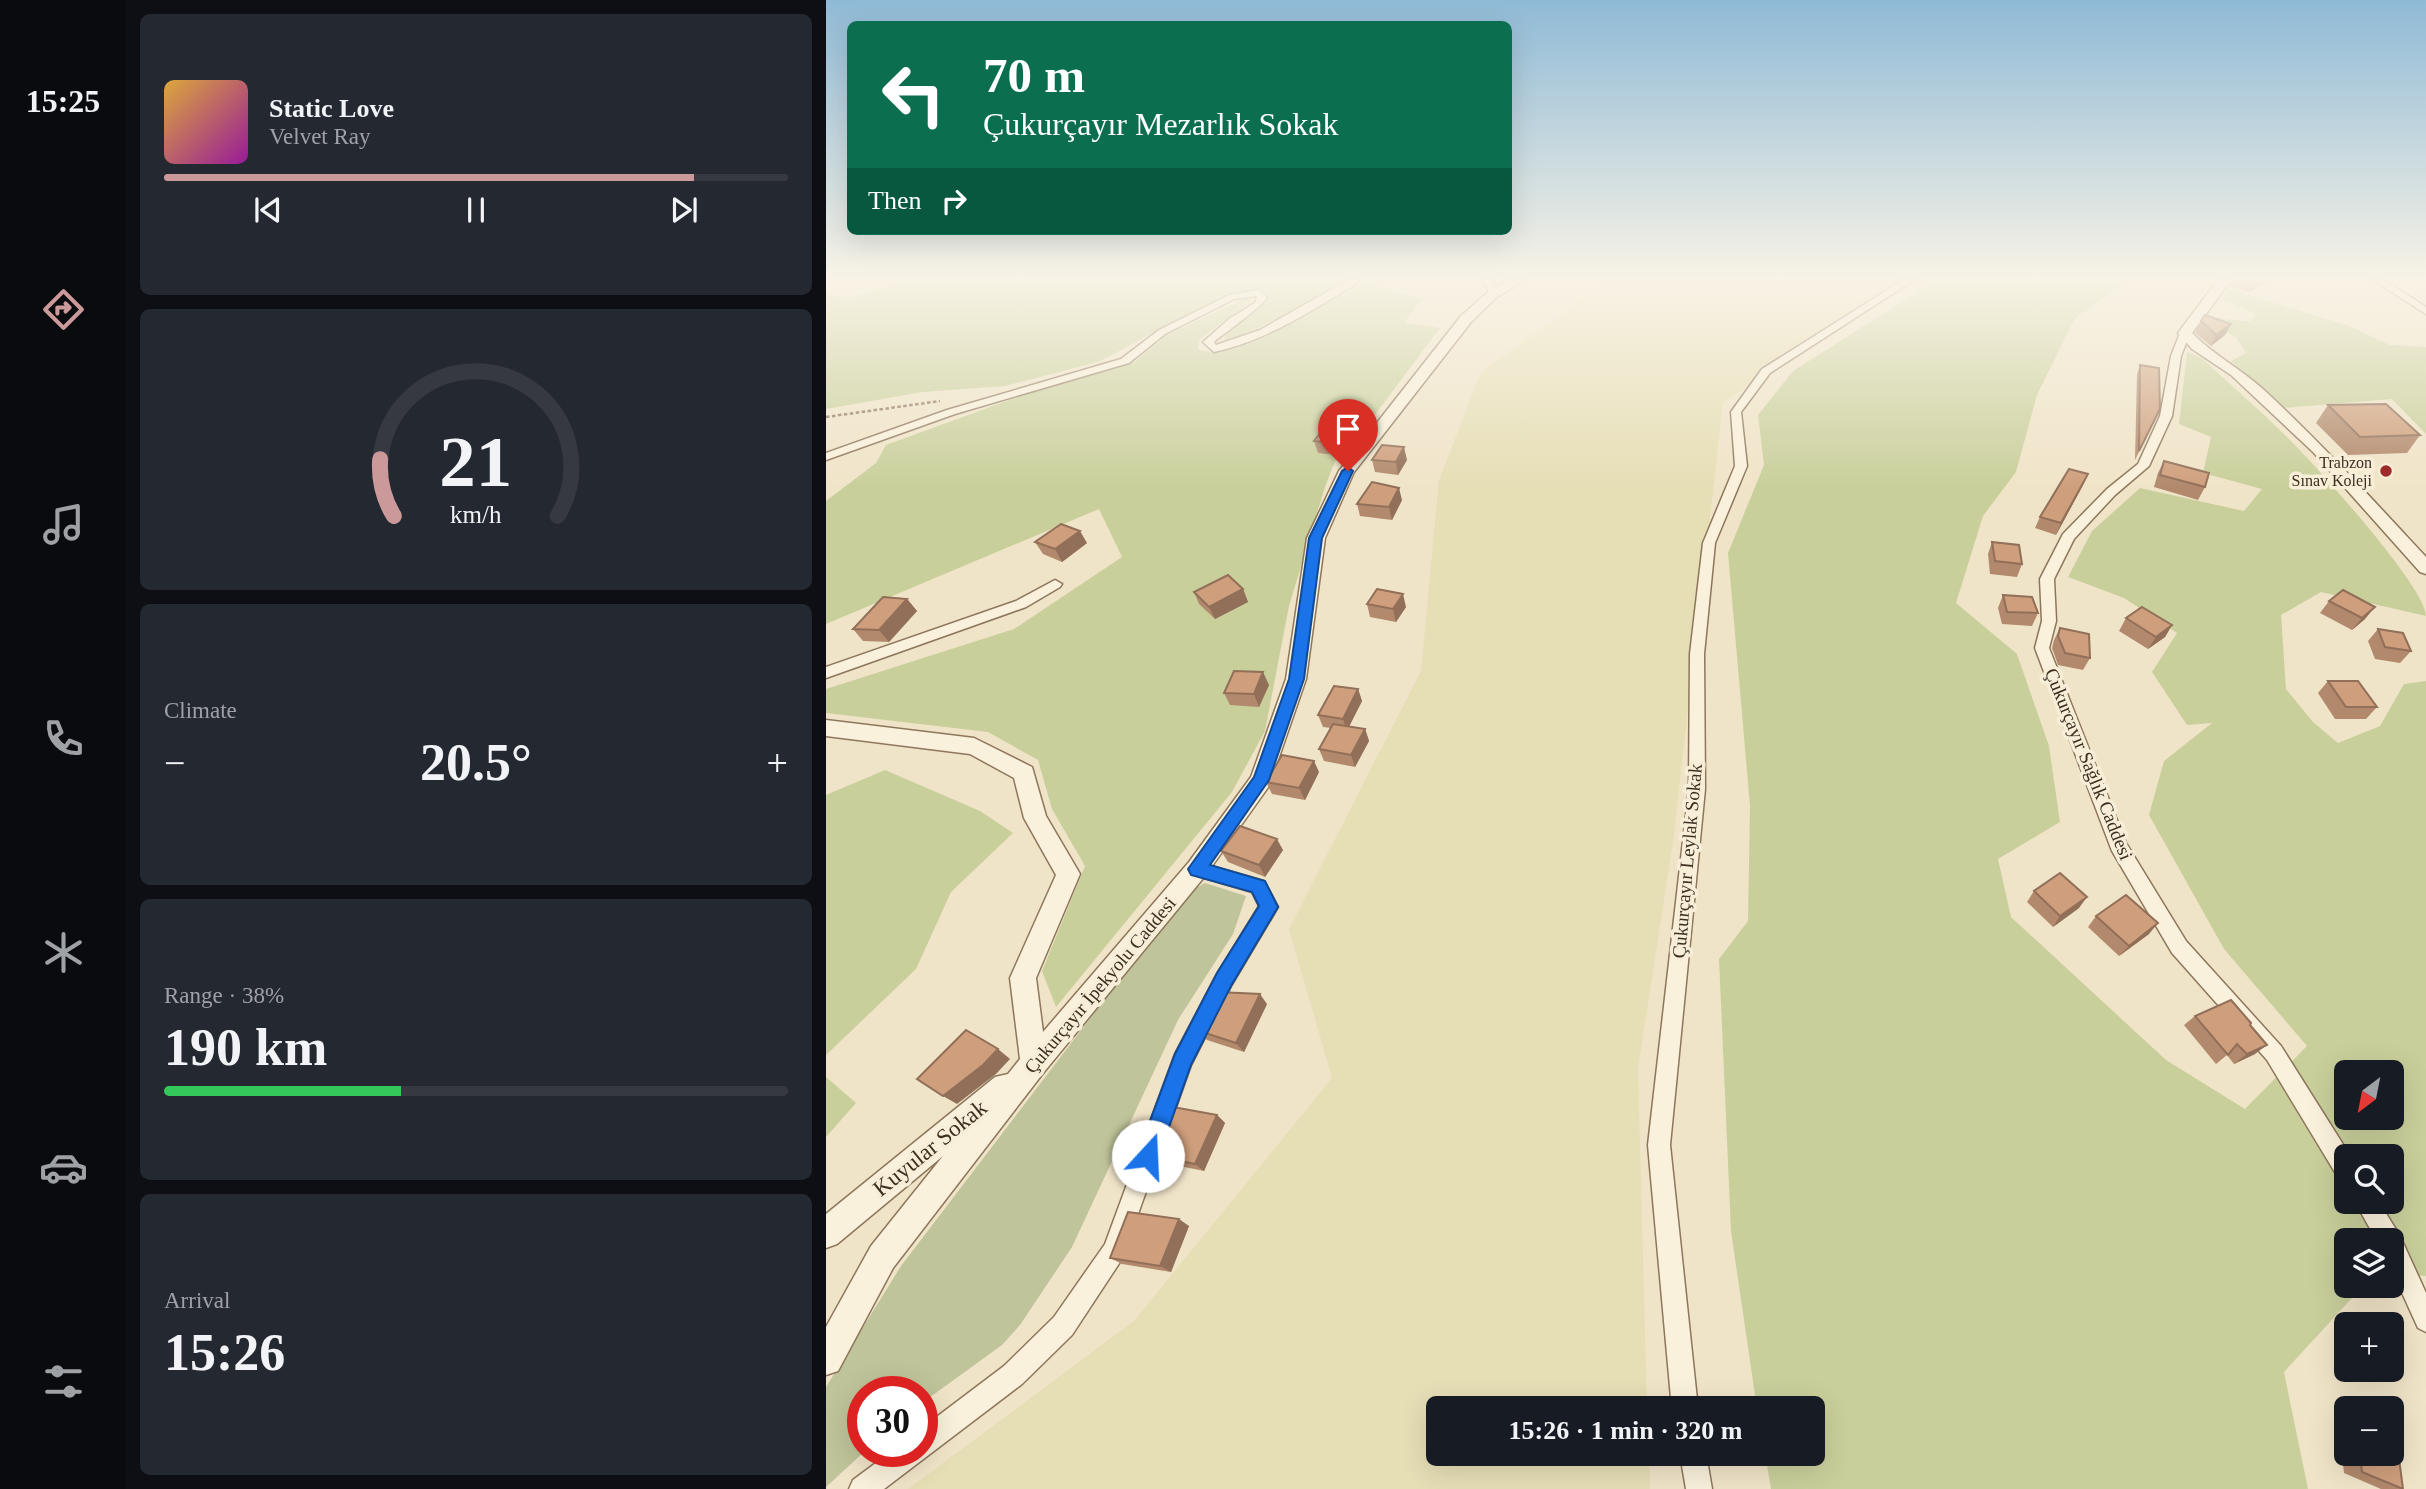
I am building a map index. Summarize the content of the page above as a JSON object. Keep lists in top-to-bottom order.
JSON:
{
  "streets": {
    "street": [
      "Çukurçayır Sağlık Caddesi",
      "Çukurçayır Leylak Sokak",
      "Çukurçayır İpekyolu Caddesi",
      "Kuyular Sokak"
    ]
  },
  "crossings": [
    ["Çukurçayır İpekyolu Caddesi", "Kuyular Sokak"]
  ],
  "places": ["Trabzon Sınav Koleji"],
  "north": "bottom left",
  "page": {
    "tabs": "15:25",
    "turn": ["70 m", "Çukurçayır Mezarlık Sokak"],
    "song": ["Static Love", "Velvet Ray"],
    "then": "Then",
    "tile": [
      "Climate",
      ["Range · 38%", "190 km"],
      ["Arrival", "15:26"]
    ],
    "heat": ["−", "20.5°", "+"],
    "map_buttons": ["+", "−"],
    "limit": "30",
    "trip": "15:26 · 1 min · 320 m",
    "gauge": ["21", "km/h"]
  }
}
